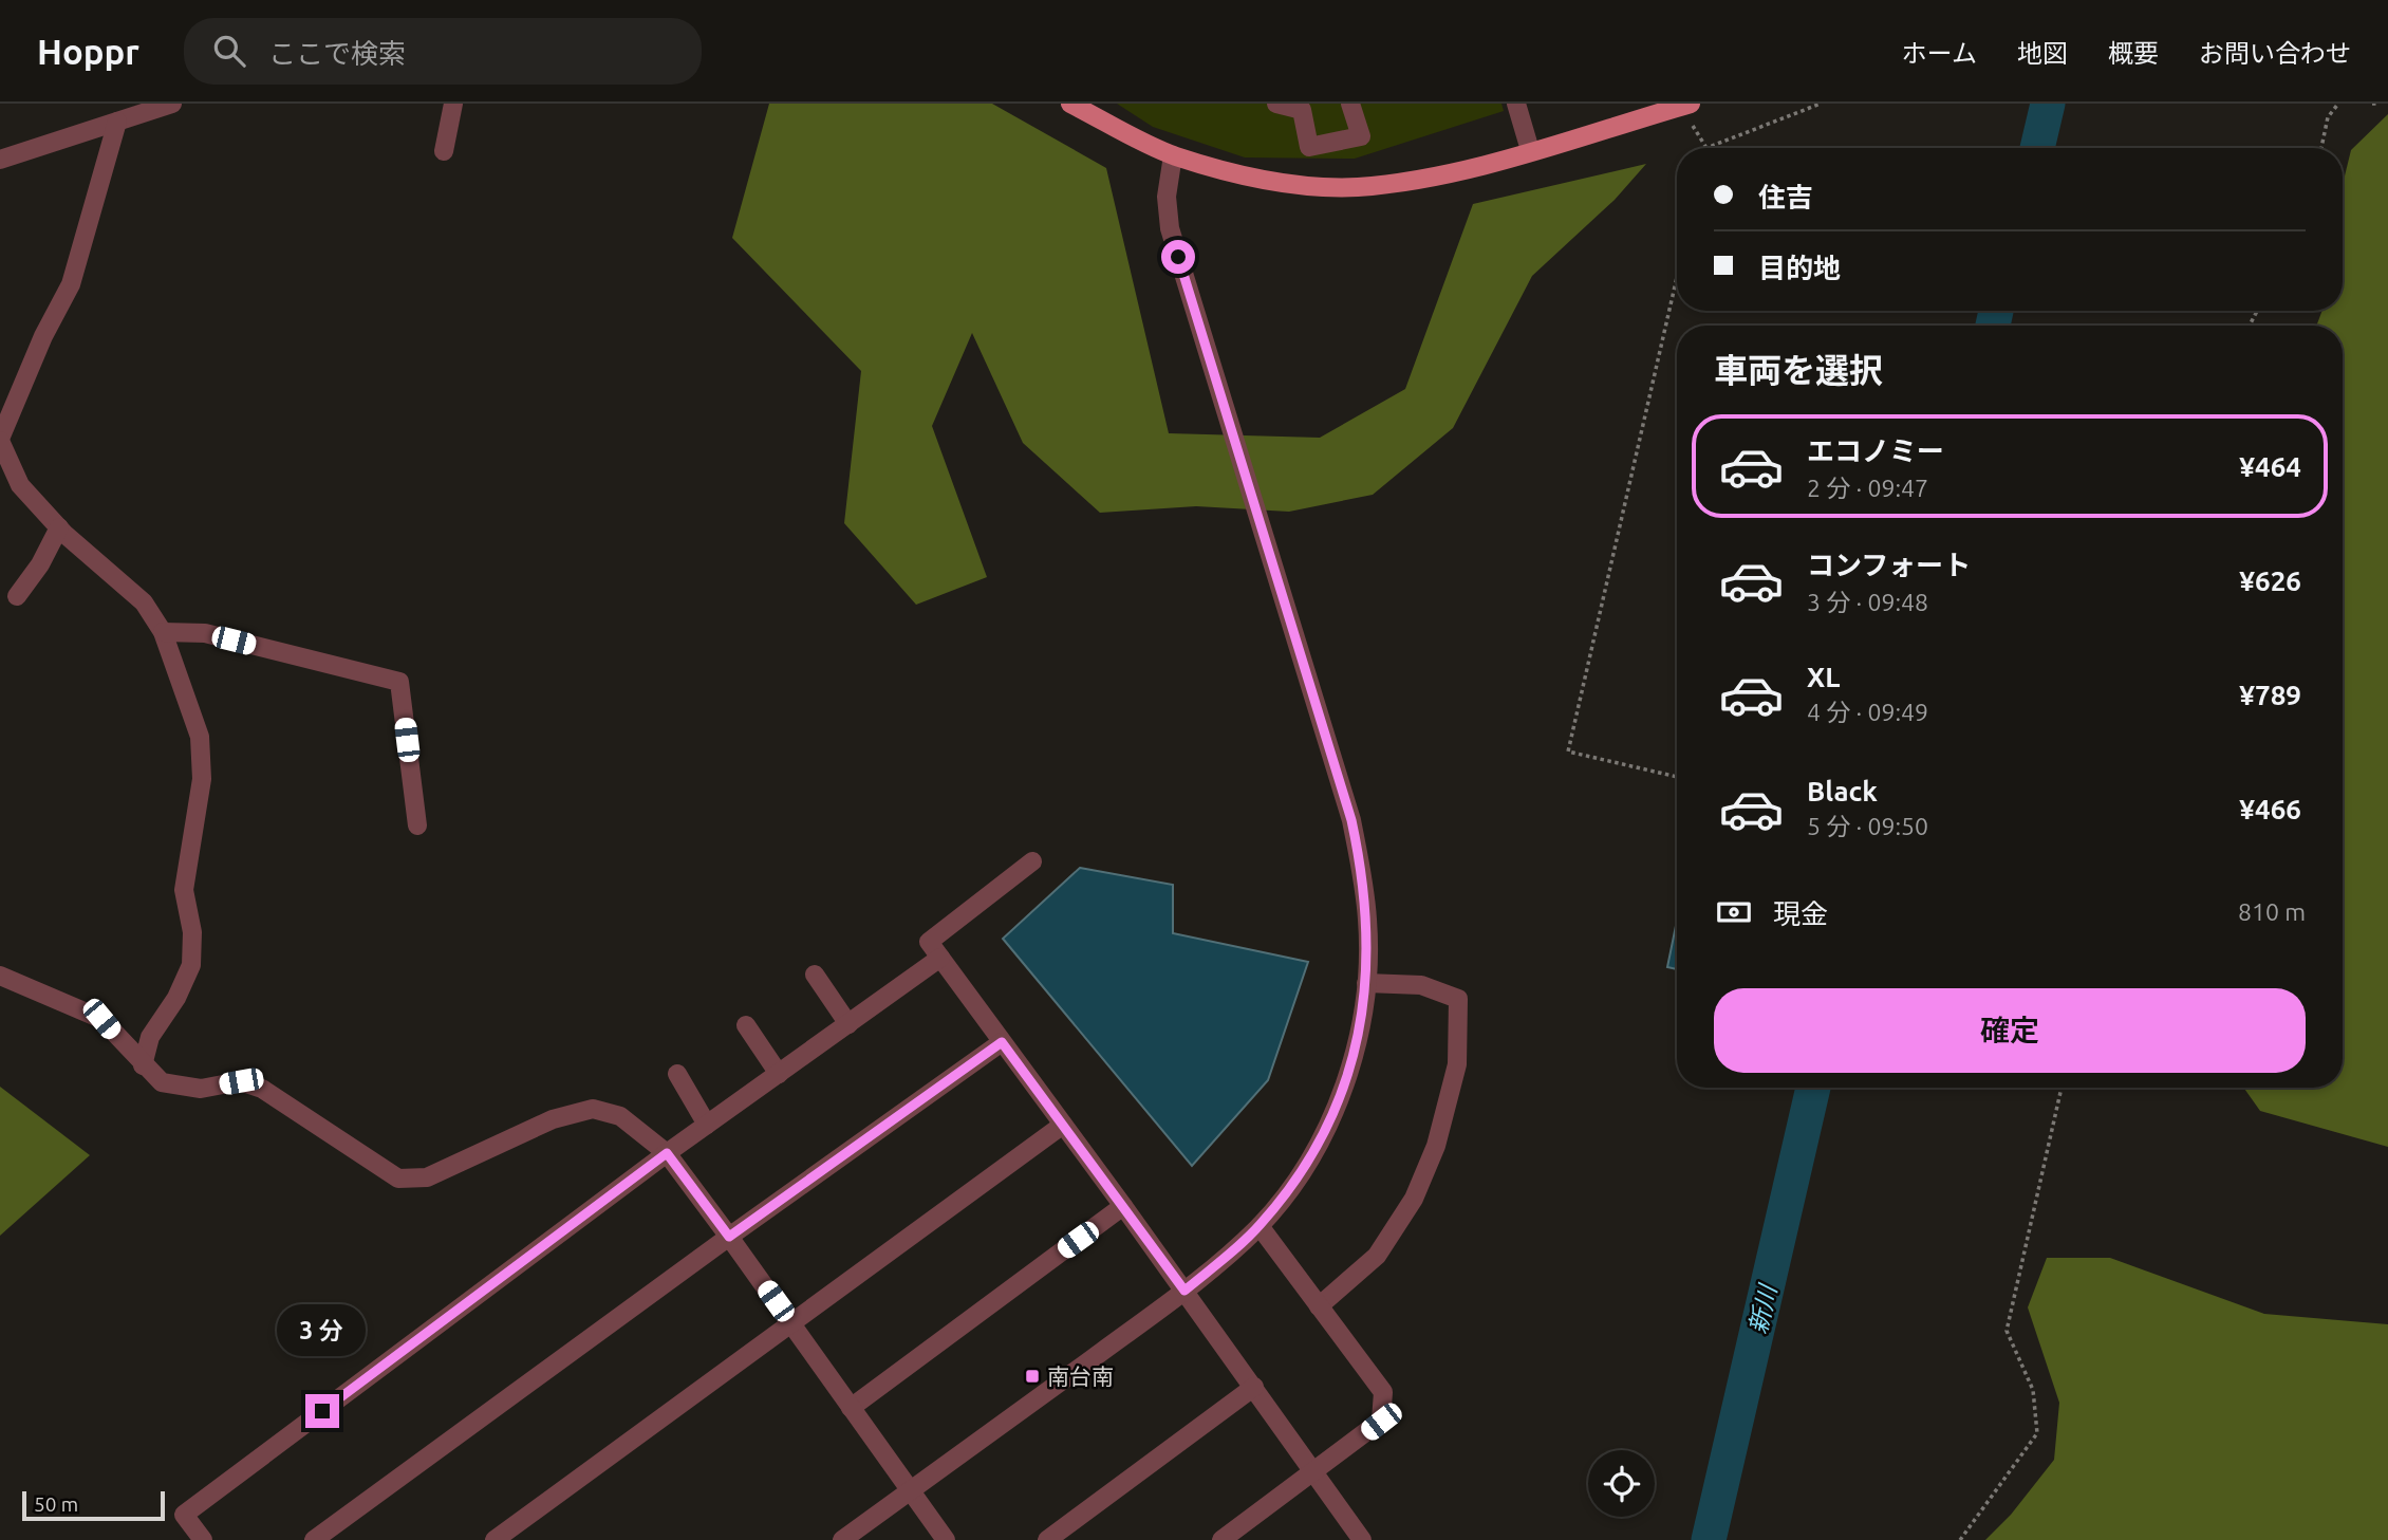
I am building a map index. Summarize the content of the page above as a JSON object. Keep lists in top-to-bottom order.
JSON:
{
  "water": ["新川"],
  "places": {
    "transit": ["南台南"]
  },
  "scale_bar": "50 m",
  "page": {
    "header": "Hoppr",
    "search": "ここで検索",
    "nav": [
      "ホーム",
      "地図",
      "概要",
      "お問い合わせ"
    ],
    "banner": ["住吉", "目的地"],
    "heading": "車両を選択",
    "list": [
      {
        "name": "エコノミー",
        "note": "2 分 · 09:47",
        "value": "¥464"
      },
      {
        "name": "コンフォート",
        "note": "3 分 · 09:48",
        "value": "¥626"
      },
      {
        "name": "XL",
        "note": "4 分 · 09:49",
        "value": "¥789"
      },
      {
        "name": "Black",
        "note": "5 分 · 09:50",
        "value": "¥466"
      }
    ],
    "pay": ["現金", "810 m"],
    "buttons": "確定",
    "bubble": "3 分",
    "scale": "50 m"
  }
}
